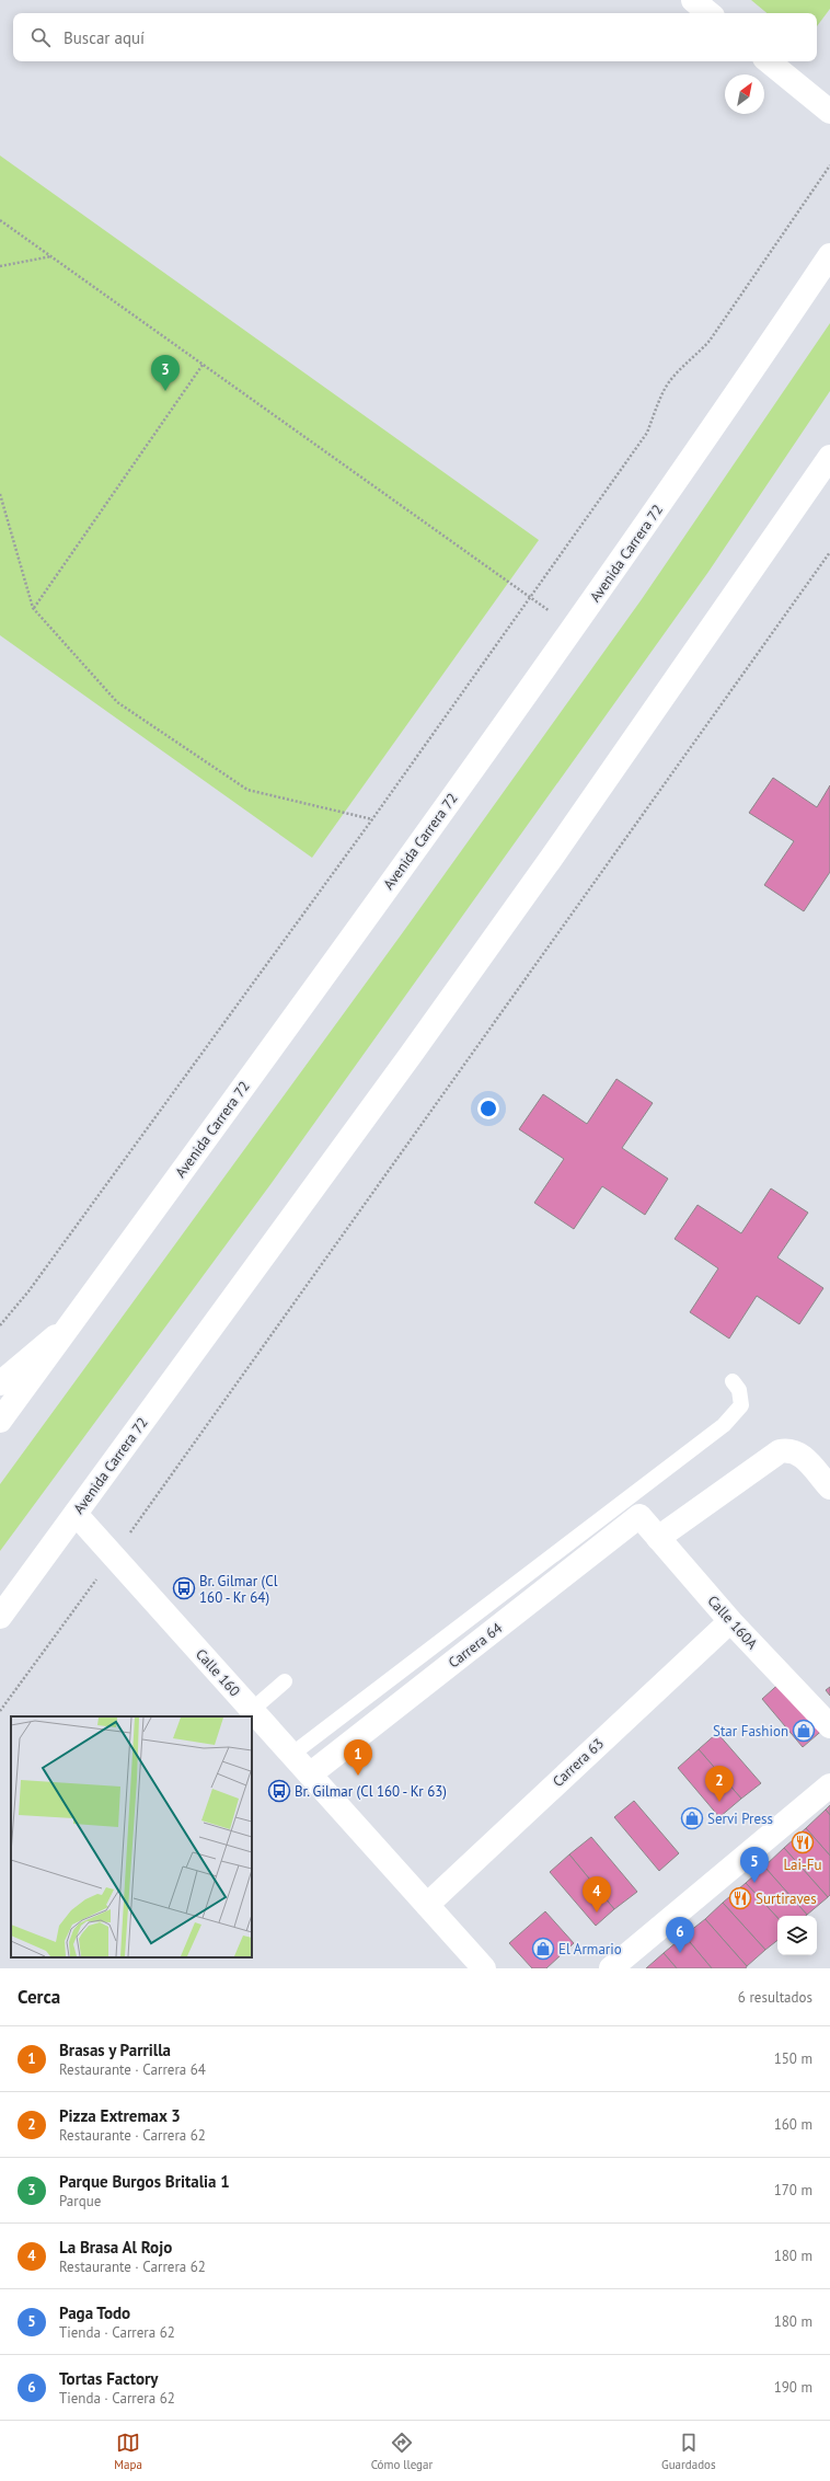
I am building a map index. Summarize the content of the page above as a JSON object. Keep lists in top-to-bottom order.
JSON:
{
  "streets": {
    "main road": [
      "Avenida Carrera 72",
      "Calle 160A",
      "Carrera 64",
      "Calle 160",
      "Carrera 63"
    ]
  },
  "crossings": [
    ["Avenida Carrera 72", "Calle 160"],
    ["Calle 160A", "Carrera 64"],
    ["Calle 160A", "Carrera 63"],
    ["Carrera 64", "Calle 160"],
    ["Calle 160", "Carrera 63"]
  ],
  "places": {
    "bus stop": ["Br. Gilmar (Cl 160 - Kr 64)", "Br. Gilmar (Cl 160 - Kr 63)"],
    "shop": ["Star Fashion", "Servi Press", "El Armario"],
    "restaurant": ["Lai-Fu", "Surtiraves"]
  },
  "north": "top right",
  "page": {
    "search": "Buscar aquí",
    "pins": [
      "3",
      "1",
      "2",
      "5",
      "4",
      "6"
    ],
    "heading": ["Cerca", "6 resultados"],
    "list": [
      {
        "mark": "1",
        "name": "Brasas y Parrilla",
        "note": "Restaurante · Carrera 64",
        "value": "150 m"
      },
      {
        "mark": "2",
        "name": "Pizza Extremax 3",
        "note": "Restaurante · Carrera 62",
        "value": "160 m"
      },
      {
        "mark": "3",
        "name": "Parque Burgos Britalia 1",
        "note": "Parque",
        "value": "170 m"
      },
      {
        "mark": "4",
        "name": "La Brasa Al Rojo",
        "note": "Restaurante · Carrera 62",
        "value": "180 m"
      },
      {
        "mark": "5",
        "name": "Paga Todo",
        "note": "Tienda · Carrera 62",
        "value": "180 m"
      },
      {
        "mark": "6",
        "name": "Tortas Factory",
        "note": "Tienda · Carrera 62",
        "value": "190 m"
      }
    ],
    "nav": ["Mapa", "Cómo llegar", "Guardados"]
  }
}
